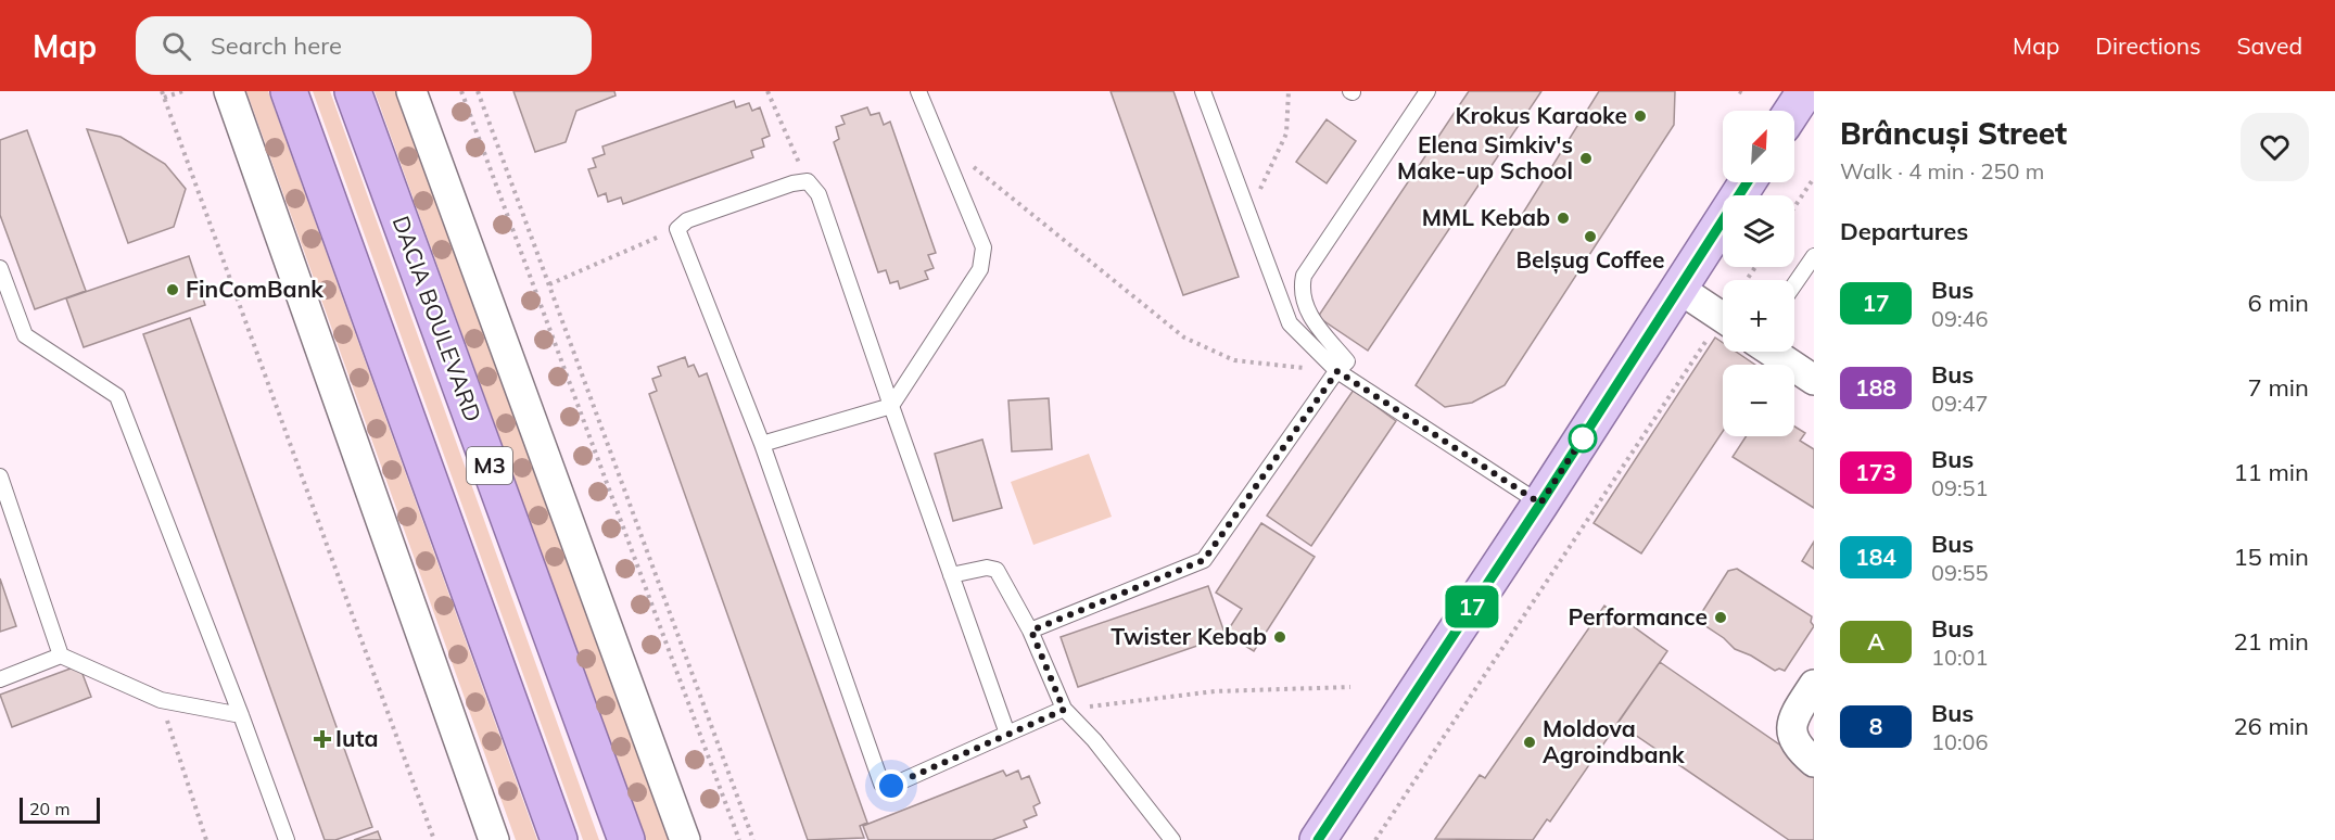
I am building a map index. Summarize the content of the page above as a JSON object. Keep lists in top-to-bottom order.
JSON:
{
  "streets": {
    "highway": ["DACIA BOULEVARD", "M3"]
  },
  "places": {
    "other": [
      "Krokus Karaoke",
      "Elena Simkiv's Make-up School",
      "MML Kebab",
      "Belșug Coffee",
      "FinComBank",
      "Performance",
      "Twister Kebab",
      "Moldova Agroindbank"
    ],
    "health": ["Iuta"]
  },
  "lines": ["bus line 17"],
  "scale_bar": "20 m",
  "north": "top right",
  "page": {
    "header": "Map",
    "search": "Search here",
    "nav": ["Map", "Directions", "Saved"],
    "on_map": "17",
    "heading": [
      ["Brâncuși Street", "Walk · 4 min · 250 m"],
      "Departures"
    ],
    "map_buttons": ["+", "−"],
    "list": [
      {
        "mark": "17",
        "name": "Bus",
        "note": "09:46",
        "value": "6 min"
      },
      {
        "mark": "188",
        "name": "Bus",
        "note": "09:47",
        "value": "7 min"
      },
      {
        "mark": "173",
        "name": "Bus",
        "note": "09:51",
        "value": "11 min"
      },
      {
        "mark": "184",
        "name": "Bus",
        "note": "09:55",
        "value": "15 min"
      },
      {
        "mark": "A",
        "name": "Bus",
        "note": "10:01",
        "value": "21 min"
      },
      {
        "mark": "8",
        "name": "Bus",
        "note": "10:06",
        "value": "26 min"
      }
    ],
    "scale": "20 m"
  }
}
